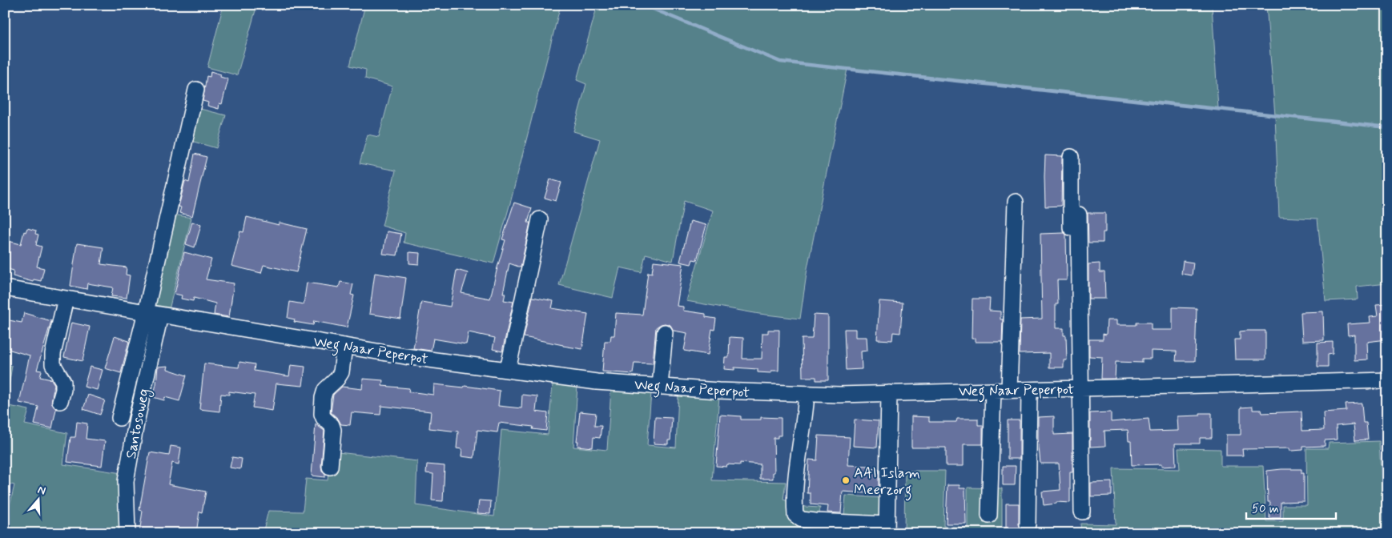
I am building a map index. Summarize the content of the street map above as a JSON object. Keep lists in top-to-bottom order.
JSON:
{
  "streets": {
    "street": ["Weg Naar Peperpot", "Santosoweg"]
  },
  "crossings": [
    ["Weg Naar Peperpot", "Santosoweg"]
  ],
  "places": ["AAI Islam Meerzorg"],
  "scale_bar": "50 m",
  "north": "top"
}
